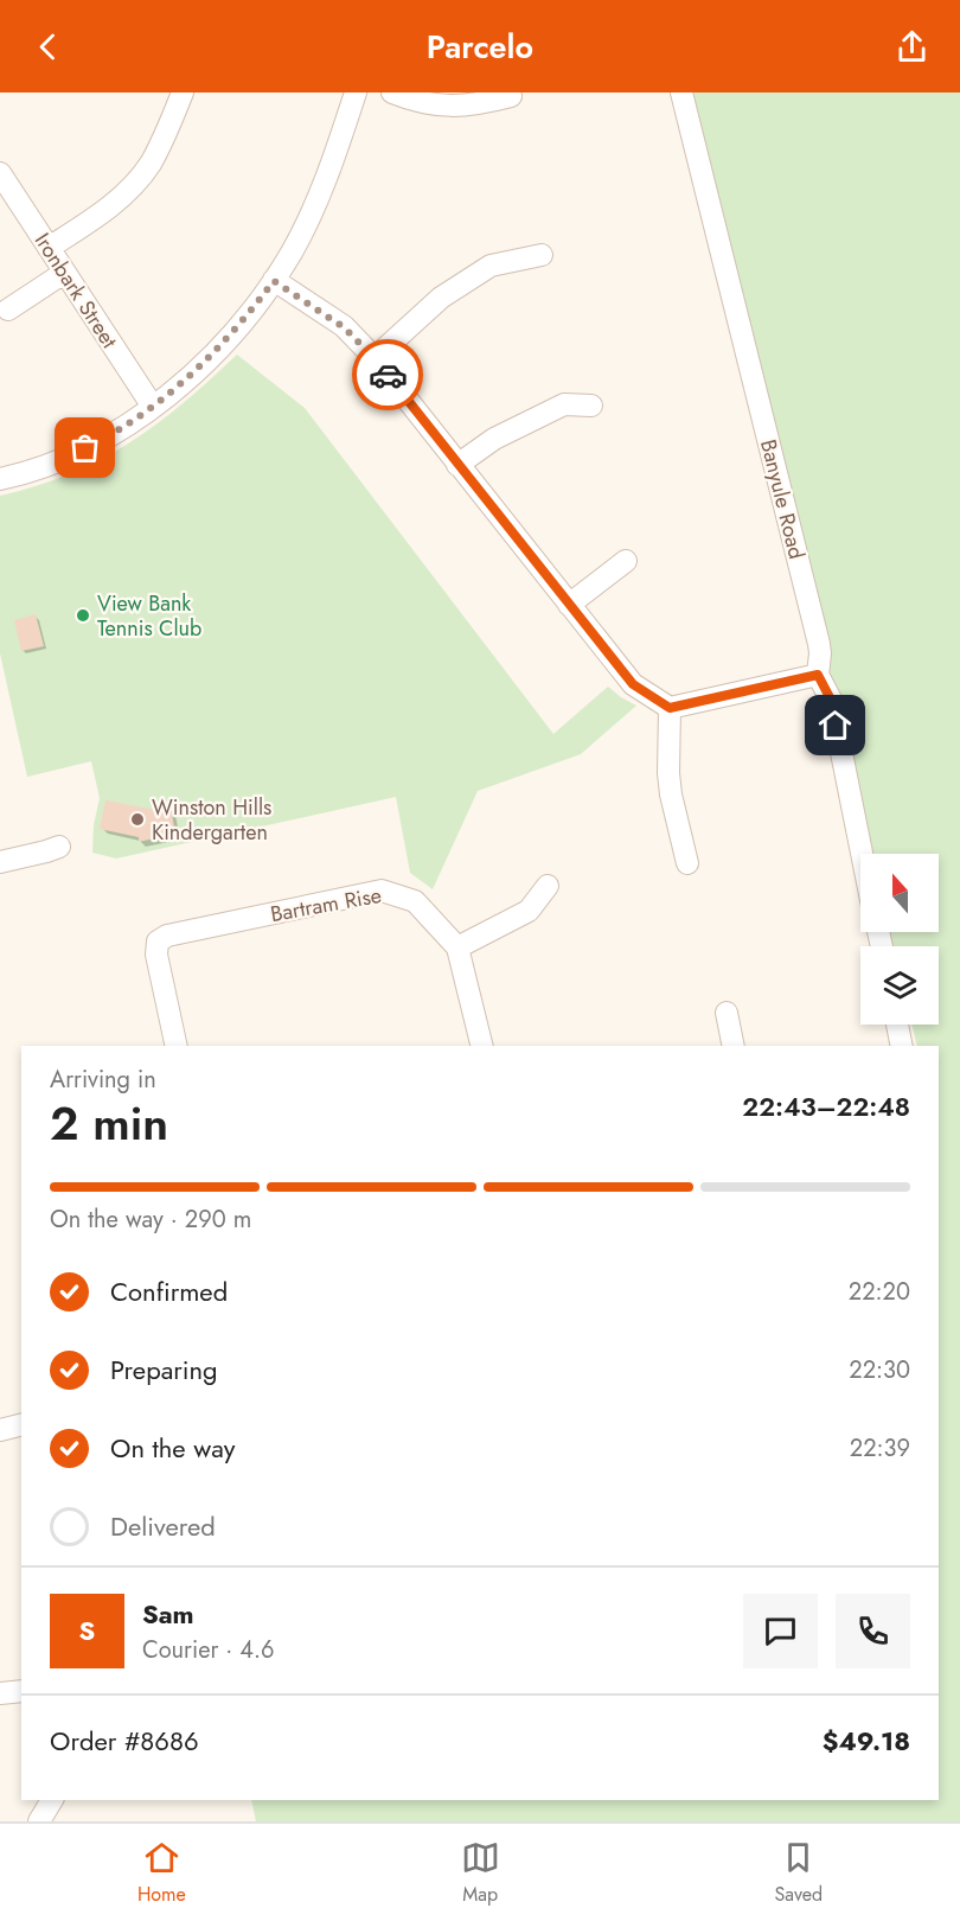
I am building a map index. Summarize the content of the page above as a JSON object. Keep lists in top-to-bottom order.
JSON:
{
  "streets": {
    "street": ["Ironbark Street", "Banyule Road", "Bartram Rise"]
  },
  "places": ["View Bank Tennis Club", "Winston Hills Kindergarten"],
  "north": "top",
  "page": {
    "header": "Parcelo",
    "heading": ["2 min", "Arriving in", "22:43–22:48"],
    "panel": [
      "Sam",
      "Courier · 4.6",
      "Order #8686",
      "$49.18"
    ],
    "bar": "On the way · 290 m",
    "list": [
      ["Confirmed", "22:20"],
      ["Preparing", "22:30"],
      ["On the way", "22:39"],
      "Delivered"
    ],
    "round": "S",
    "tabs": ["Home", "Map", "Saved"]
  }
}
